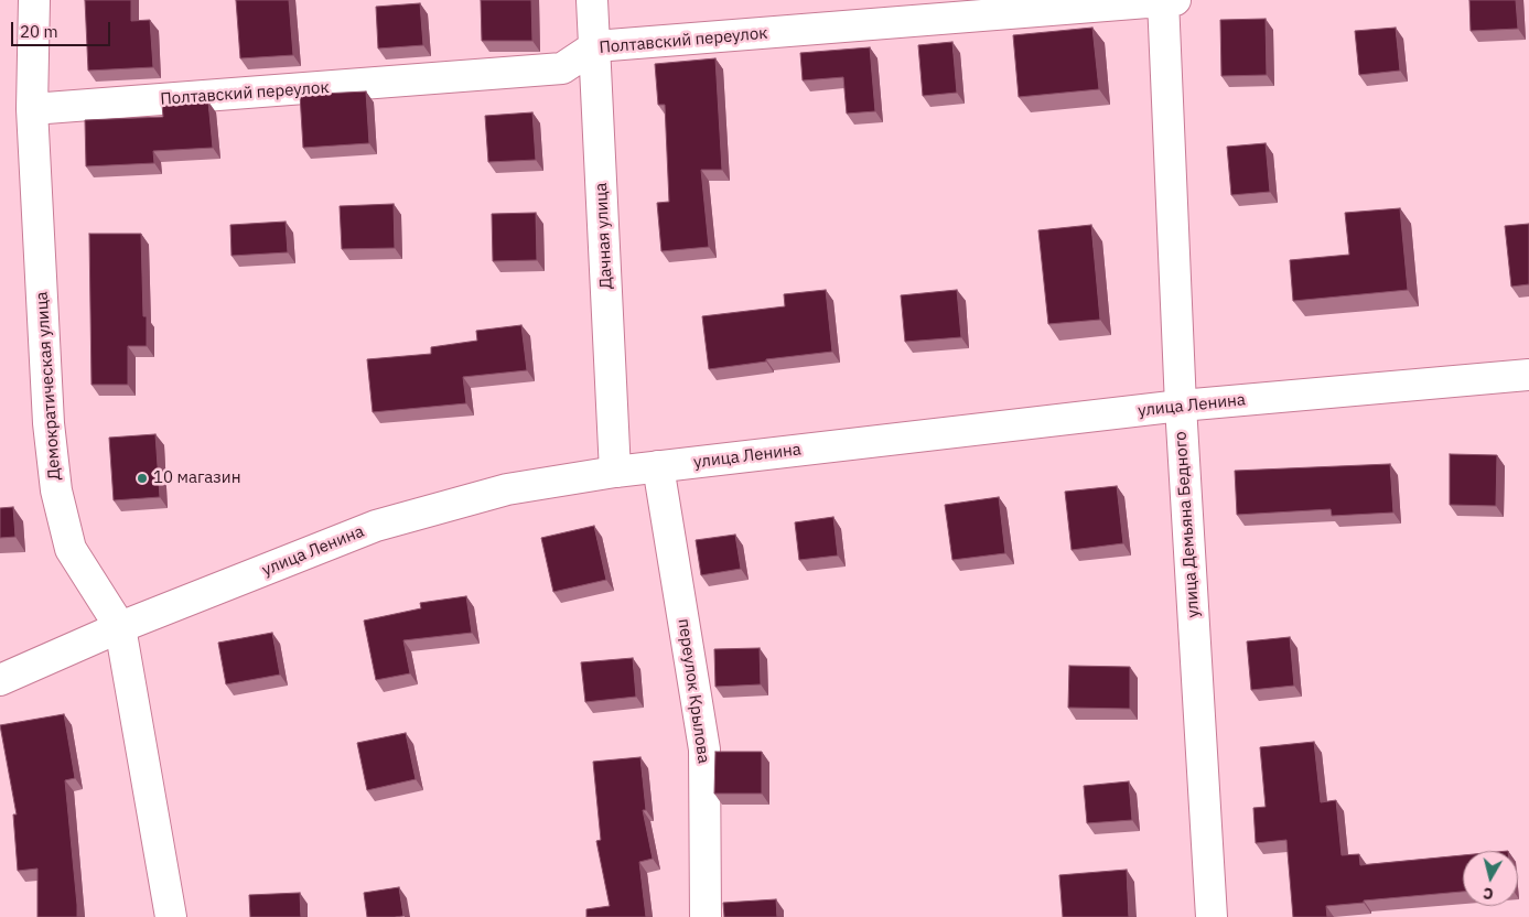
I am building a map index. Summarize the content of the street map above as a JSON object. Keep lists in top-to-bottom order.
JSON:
{
  "streets": {
    "street": [
      "Полтавский переулок",
      "Дачная улица",
      "Демократическая улица",
      "улица Ленина",
      "улица Демьяна Бедного",
      "переулок Крылова"
    ]
  },
  "crossings": [
    ["Полтавский переулок", "Дачная улица"],
    ["Полтавский переулок", "Демократическая улица"],
    ["Полтавский переулок", "улица Демьяна Бедного"],
    ["Дачная улица", "улица Ленина"],
    ["Демократическая улица", "улица Ленина"],
    ["улица Ленина", "улица Демьяна Бедного"],
    ["улица Ленина", "переулок Крылова"]
  ],
  "places": ["10 магазин"],
  "scale_bar": "20 m",
  "north": "bottom"
}
